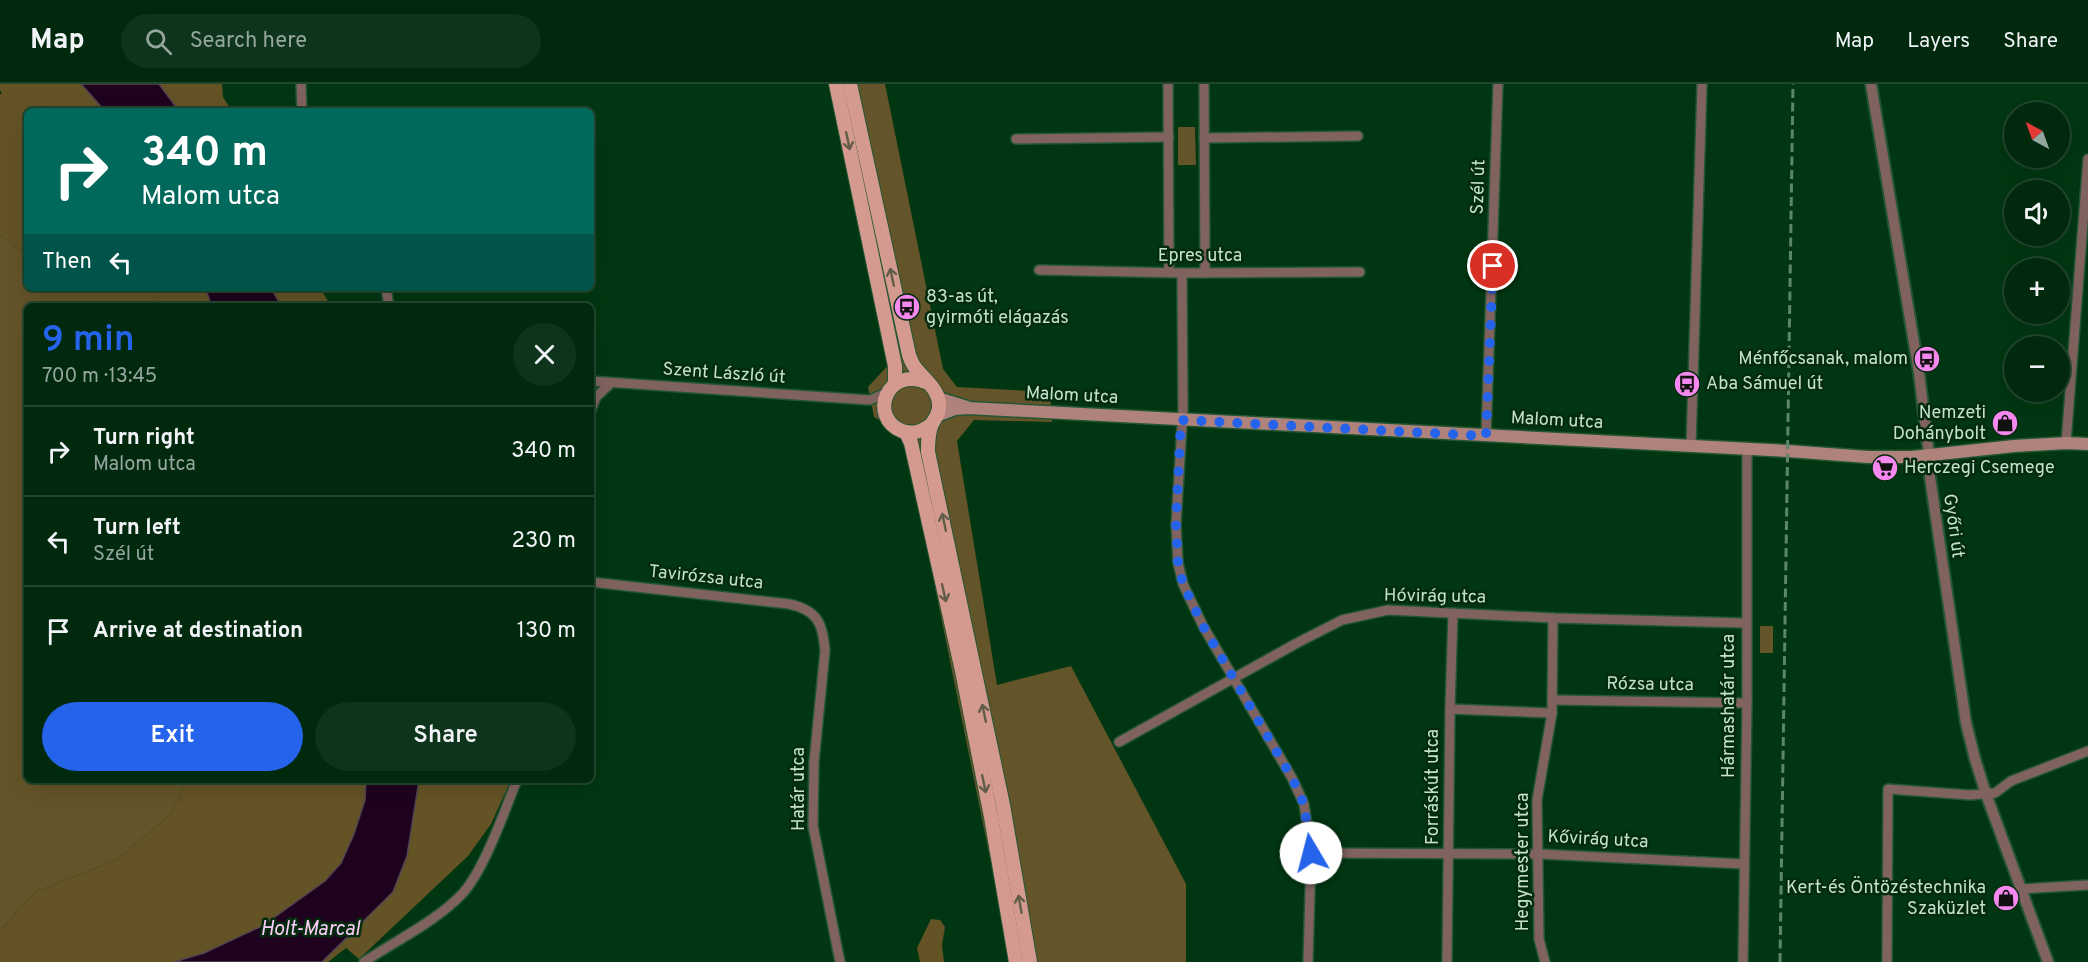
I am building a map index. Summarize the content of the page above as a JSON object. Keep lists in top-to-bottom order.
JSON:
{
  "streets": {
    "main road": ["Malom utca"],
    "street": [
      "Szél út",
      "Epres utca",
      "Szent László út",
      "Győri út",
      "Tavirózsa utca",
      "Hóvirág utca",
      "Rózsa utca",
      "Hármashatár utca",
      "Forráskút utca",
      "Határ utca",
      "Kővirág utca",
      "Hegymester utca"
    ]
  },
  "crossings": [
    ["Szél út", "Malom utca"],
    ["Malom utca", "Győri út"],
    ["Malom utca", "Hármashatár utca"],
    ["Tavirózsa utca", "Határ utca"],
    ["Hóvirág utca", "Hármashatár utca"],
    ["Hóvirág utca", "Forráskút utca"],
    ["Hóvirág utca", "Hegymester utca"],
    ["Rózsa utca", "Hármashatár utca"],
    ["Rózsa utca", "Hegymester utca"],
    ["Hármashatár utca", "Kővirág utca"],
    ["Forráskút utca", "Kővirág utca"],
    ["Kővirág utca", "Hegymester utca"]
  ],
  "water": ["Holt-Marcal"],
  "places": {
    "bus stop": ["83-as út, gyirmóti elágazás", "Ménfőcsanak, malom", "Aba Sámuel út"],
    "shop": ["Nemzeti Dohánybolt", "Kert-és Öntözéstechnika Szaküzlet"],
    "supermarket": ["Herczegi Csemege"]
  },
  "north": "top left",
  "page": {
    "header": "Map",
    "search": "Search here",
    "nav": ["Map", "Layers", "Share"],
    "map_buttons": ["+", "−"],
    "turn": ["340 m", "Malom utca"],
    "then": "Then",
    "heading": ["9 min", "700 m · 13:45"],
    "list": [
      {
        "name": "Turn right",
        "note": "Malom utca",
        "value": "340 m"
      },
      {
        "name": "Turn left",
        "note": "Szél út",
        "value": "230 m"
      },
      {
        "name": "Arrive at destination",
        "value": "130 m"
      }
    ],
    "buttons": ["Exit", "Share"]
  }
}
